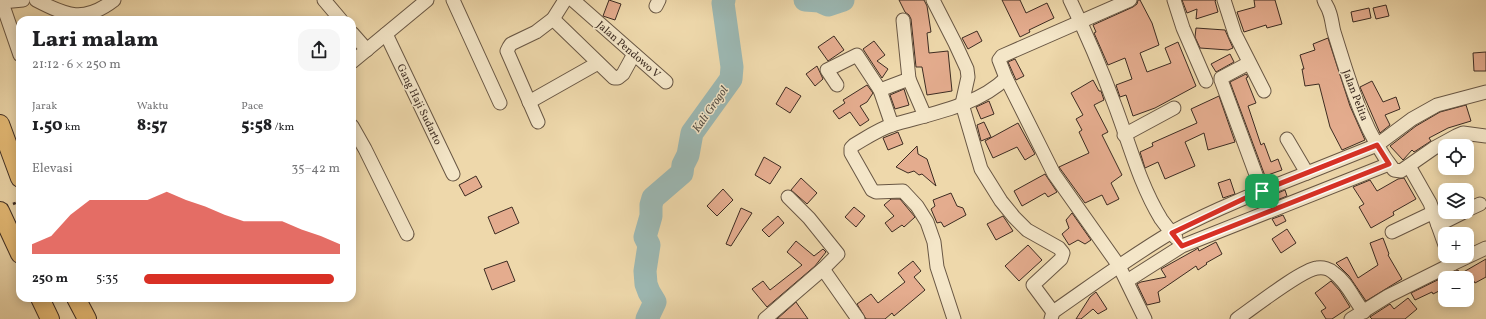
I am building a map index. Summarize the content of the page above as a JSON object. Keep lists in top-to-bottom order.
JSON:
{
  "streets": {
    "street": ["Jalan Pendowo V", "Jalan Pelita", "Gang Haji Sudarto"]
  },
  "water": ["Kali Grogol"],
  "page": {
    "heading": ["Lari malam", "21:12 · 6 × 250 m"],
    "stats": [
      ["Jarak", "1.50 km"],
      ["Waktu", "8:57"],
      ["Pace", "5:58 /km"]
    ],
    "map_buttons": ["+", "−"],
    "chart": ["Elevasi", "35–42 m"],
    "list": [
      {
        "name": "250 m",
        "note": "5:35"
      }
    ]
  }
}
